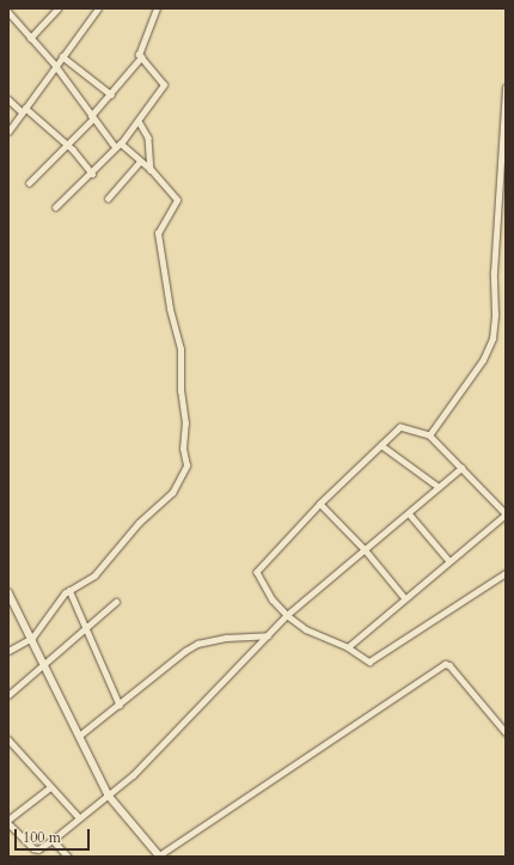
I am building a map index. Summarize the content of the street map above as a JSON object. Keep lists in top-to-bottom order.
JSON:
{
  "scale_bar": "100 m"
}
